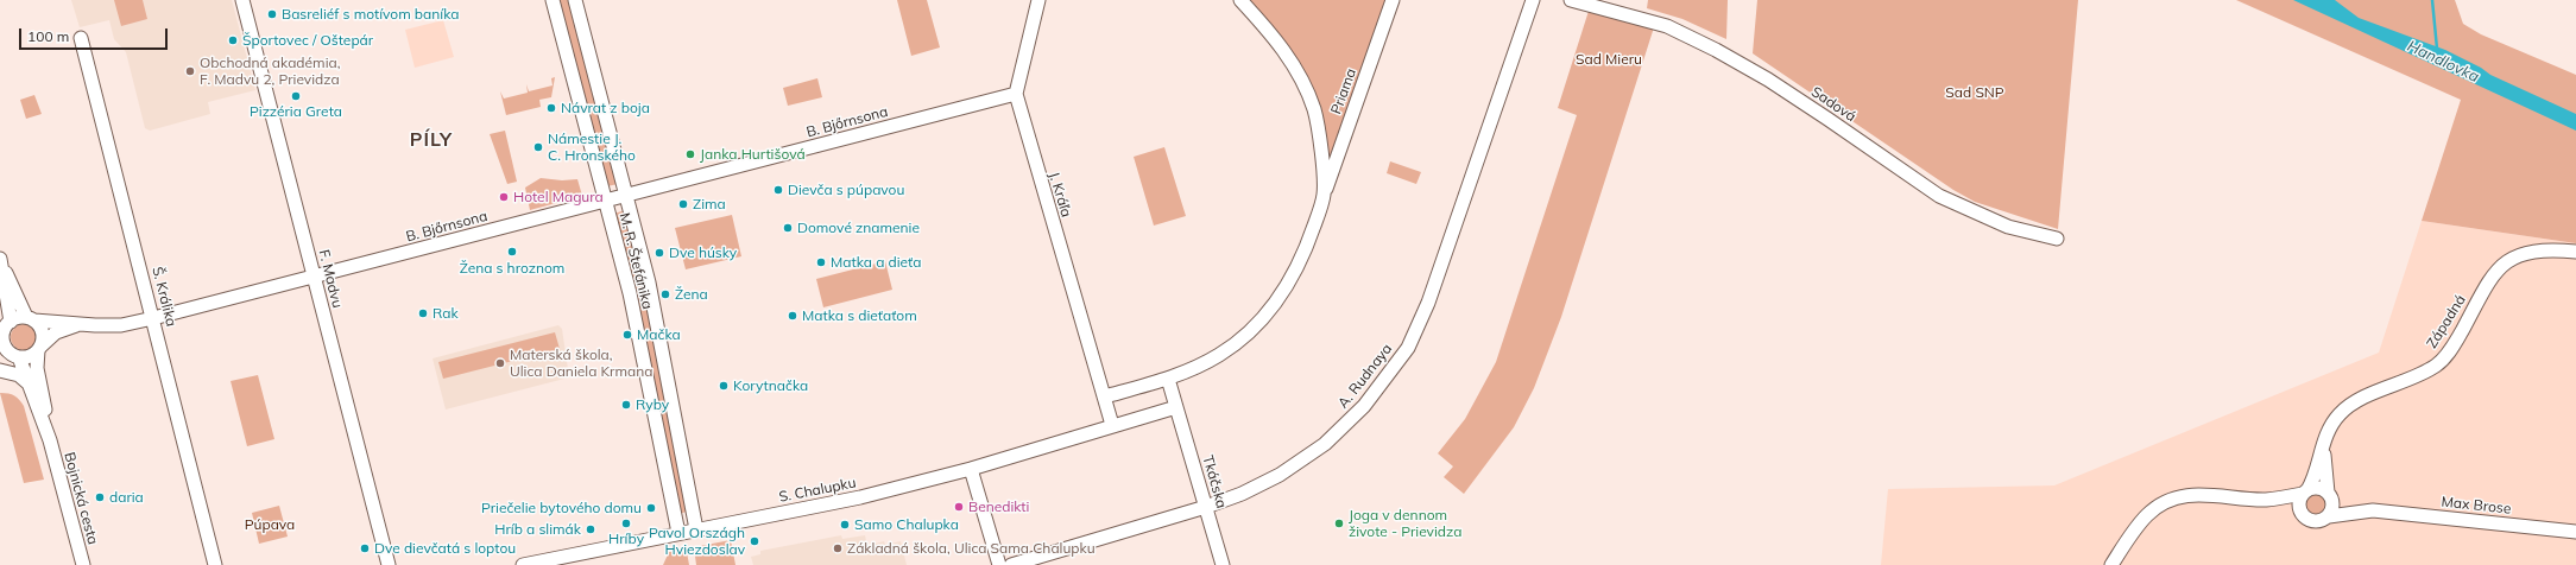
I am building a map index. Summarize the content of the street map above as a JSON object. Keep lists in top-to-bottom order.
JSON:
{
  "streets": {
    "street": [
      "Priama",
      "Sadová",
      "B. Bjőrnsona",
      "J. Kráľa",
      "M. R. Štefánika",
      "F. Madvu",
      "Š. Králika",
      "Západná",
      "A. Rudnaya",
      "Tkáčska",
      "S. Chalupku",
      "Bojnická cesta",
      "Max Brose"
    ]
  },
  "crossings": [
    ["B. Bjőrnsona", "J. Kráľa"],
    ["B. Bjőrnsona", "M. R. Štefánika"],
    ["B. Bjőrnsona", "F. Madvu"],
    ["B. Bjőrnsona", "Š. Králika"],
    ["B. Bjőrnsona", "Bojnická cesta"],
    ["M. R. Štefánika", "S. Chalupku"],
    ["Západná", "Max Brose"],
    ["A. Rudnaya", "Tkáčska"],
    ["Tkáčska", "S. Chalupku"]
  ],
  "districts": ["PÍLY"],
  "water": ["Handlovka"],
  "parks": ["Sad Mieru", "Sad SNP", "Púpava"],
  "places": [
    "Basreliéf s motívom baníka",
    "Športovec / Oštepár",
    "Obchodná akadémia, F. Madvu 2, Prievidza",
    "Pizzéria Greta",
    "Návrat z boja",
    "Námestie J. C. Hronského",
    "Janka Hurtišová",
    "Dievča s púpavou",
    "Hotel Magura",
    "Zima",
    "Domové znamenie",
    "Žena s hroznom",
    "Dve húsky",
    "Matka a dieťa",
    "Žena",
    "Rak",
    "Matka s dieťaťom",
    "Mačka",
    "Materská škola, Ulica Daniela Krmana",
    "Korytnačka",
    "Ryby",
    "daria",
    "Benedikti",
    "Priečelie bytového domu",
    "Hríby",
    "Joga v dennom živote - Prievidza",
    "Samo Chalupka",
    "Hríb a slimák",
    "Pavol Országh Hviezdoslav",
    "Dve dievčatá s loptou",
    "Základná škola, Ulica Sama Chalupku"
  ],
  "scale_bar": "100 m"
}
